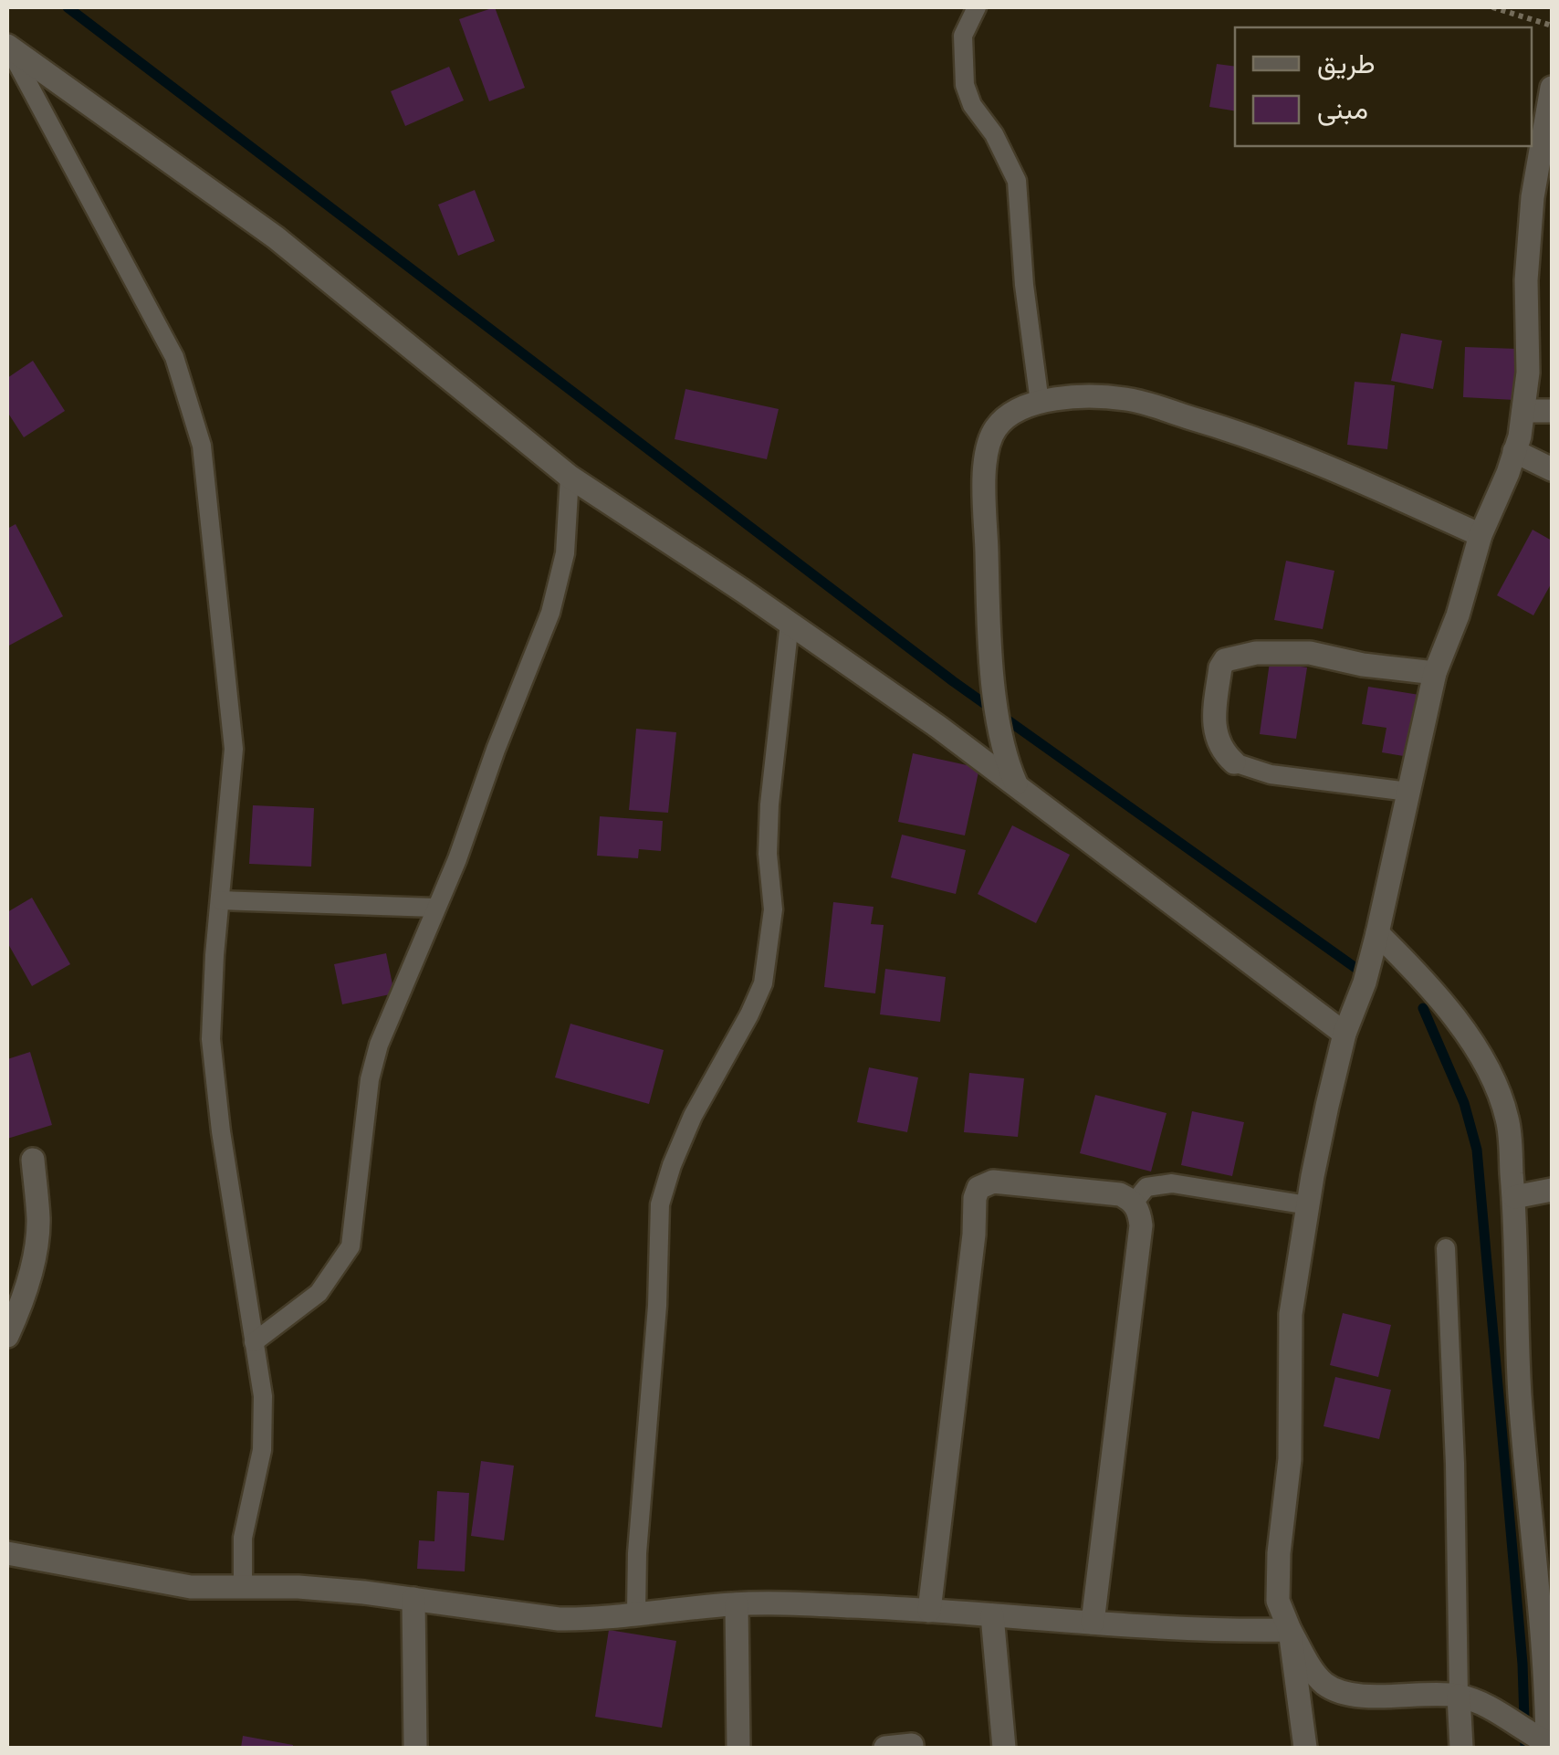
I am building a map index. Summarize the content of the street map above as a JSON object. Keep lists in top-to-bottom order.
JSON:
{
  "legend": ["طريق", "مبنى"]
}
